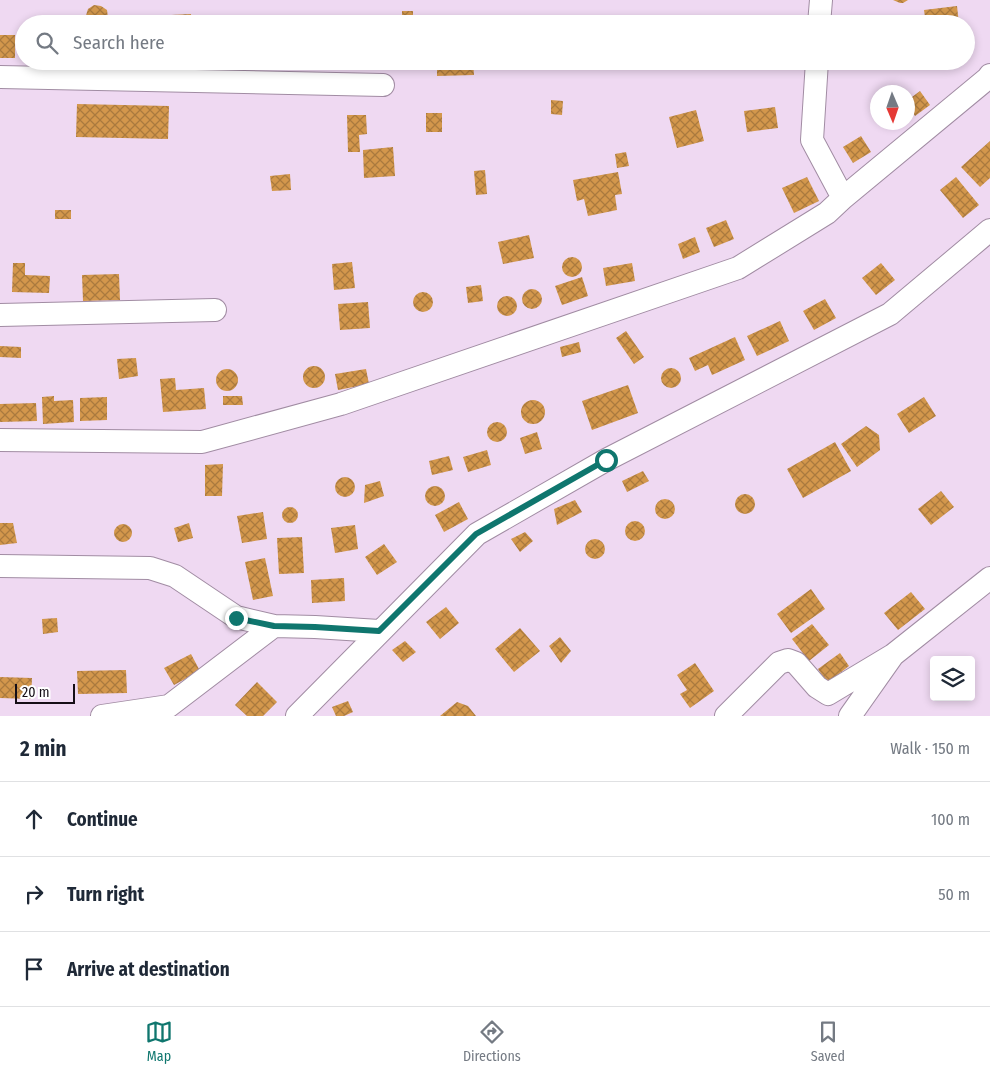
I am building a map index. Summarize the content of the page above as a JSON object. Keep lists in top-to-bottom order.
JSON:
{
  "scale_bar": "20 m",
  "north": "bottom",
  "page": {
    "search": "Search here",
    "scale": "20 m",
    "heading": ["2 min", "Walk · 150 m"],
    "list": [
      ["Continue", "100 m"],
      ["Turn right", "50 m"],
      "Arrive at destination"
    ],
    "nav": ["Map", "Directions", "Saved"]
  }
}
